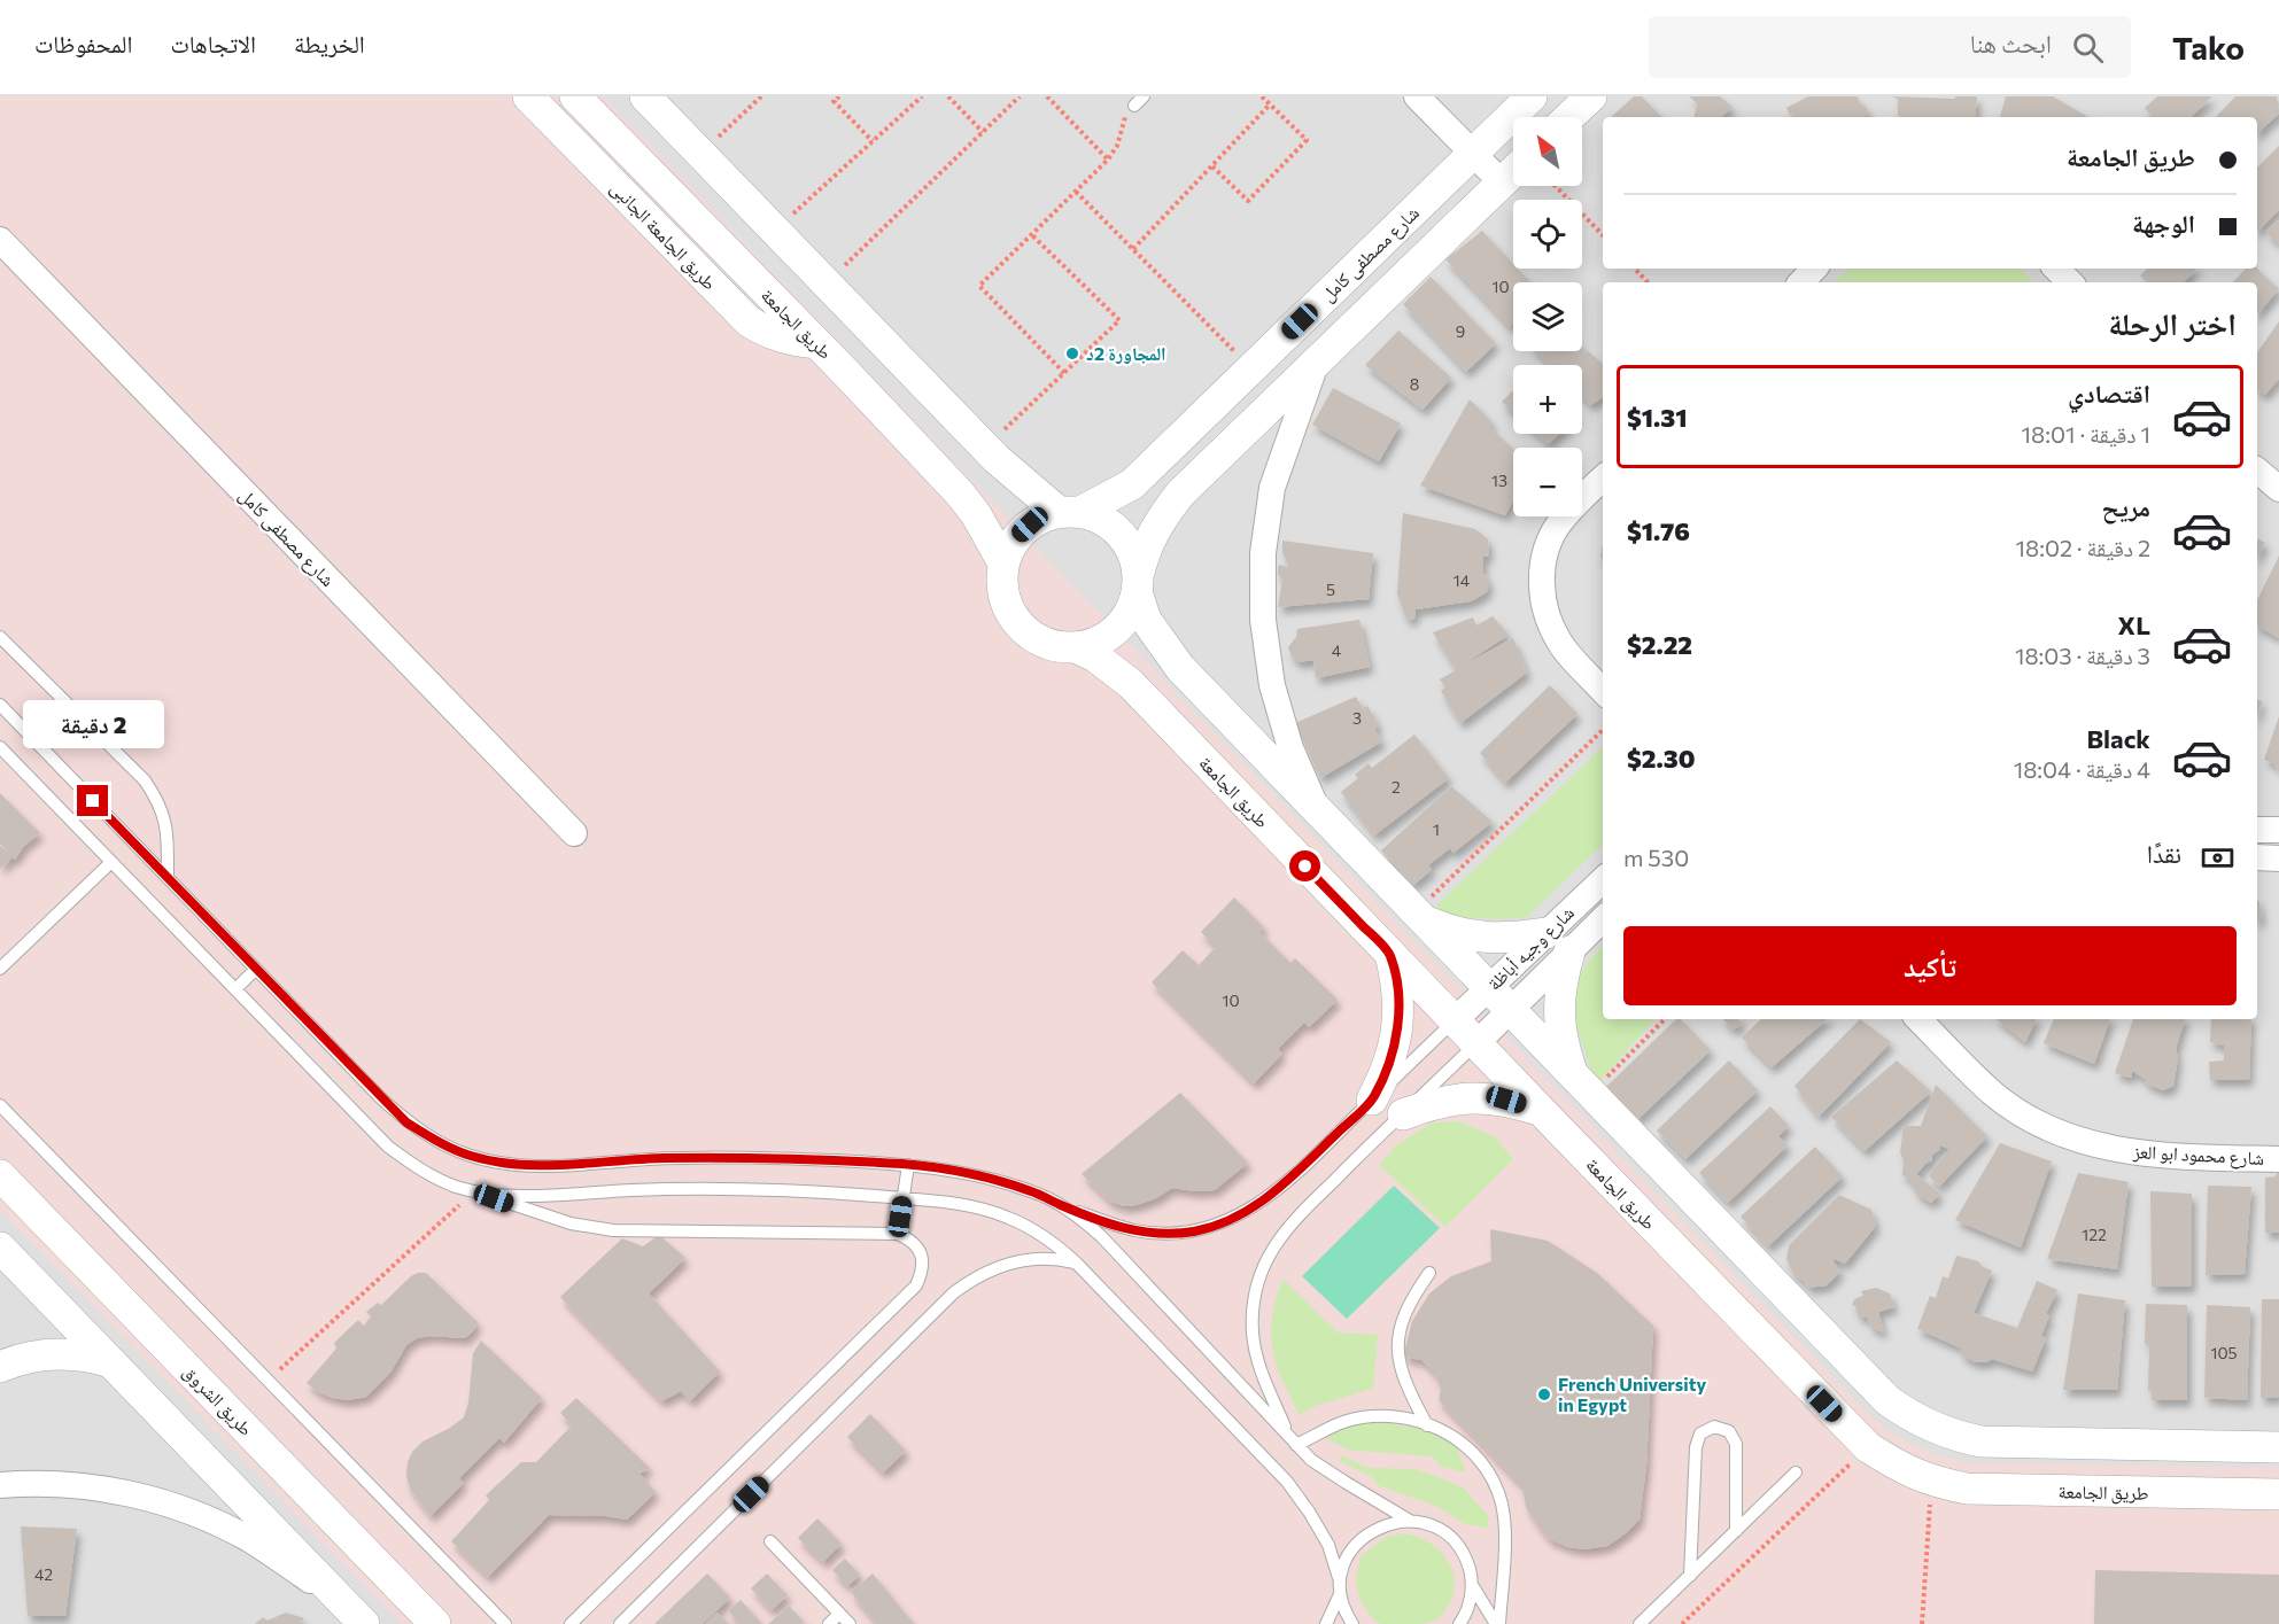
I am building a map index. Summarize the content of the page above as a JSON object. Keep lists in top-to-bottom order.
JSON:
{
  "streets": {
    "street": [
      "طريق الجامعة الجانبى",
      "شارع مصطفى كامل",
      "طريق الجامعة",
      "شارع وجيه أباظة",
      "شارع محمود ابو العز",
      "طريق الشروق"
    ]
  },
  "crossings": [
    ["طريق الجامعة الجانبى", "طريق الجامعة"],
    ["شارع مصطفى كامل", "طريق الجامعة"],
    ["طريق الجامعة", "شارع وجيه أباظة"]
  ],
  "places": ["المجاورة 2د", "French University in Egypt"],
  "house_numbers": [
    "10",
    "9",
    "8",
    "13",
    "14",
    "5",
    "4",
    "3",
    "2",
    "1",
    "10",
    "122",
    "105",
    "42"
  ],
  "north": "top left",
  "page": {
    "header": "Tako",
    "search": "ابحث هنا",
    "nav": ["الخريطة", "الاتجاهات", "المحفوظات"],
    "map_buttons": ["+", "−"],
    "banner": ["طريق الجامعة", "الوجهة"],
    "heading": "اختر الرحلة",
    "list": [
      {
        "name": "اقتصادي",
        "note": "1 دقيقة · 18:01",
        "value": "$1.31"
      },
      {
        "name": "مريح",
        "note": "2 دقيقة · 18:02",
        "value": "$1.76"
      },
      {
        "name": "XL",
        "note": "3 دقيقة · 18:03",
        "value": "$2.22"
      },
      {
        "name": "Black",
        "note": "4 دقيقة · 18:04",
        "value": "$2.30"
      }
    ],
    "bubble": "2 دقيقة",
    "pay": ["نقدًا", "530 m"],
    "buttons": "تأكيد"
  }
}
